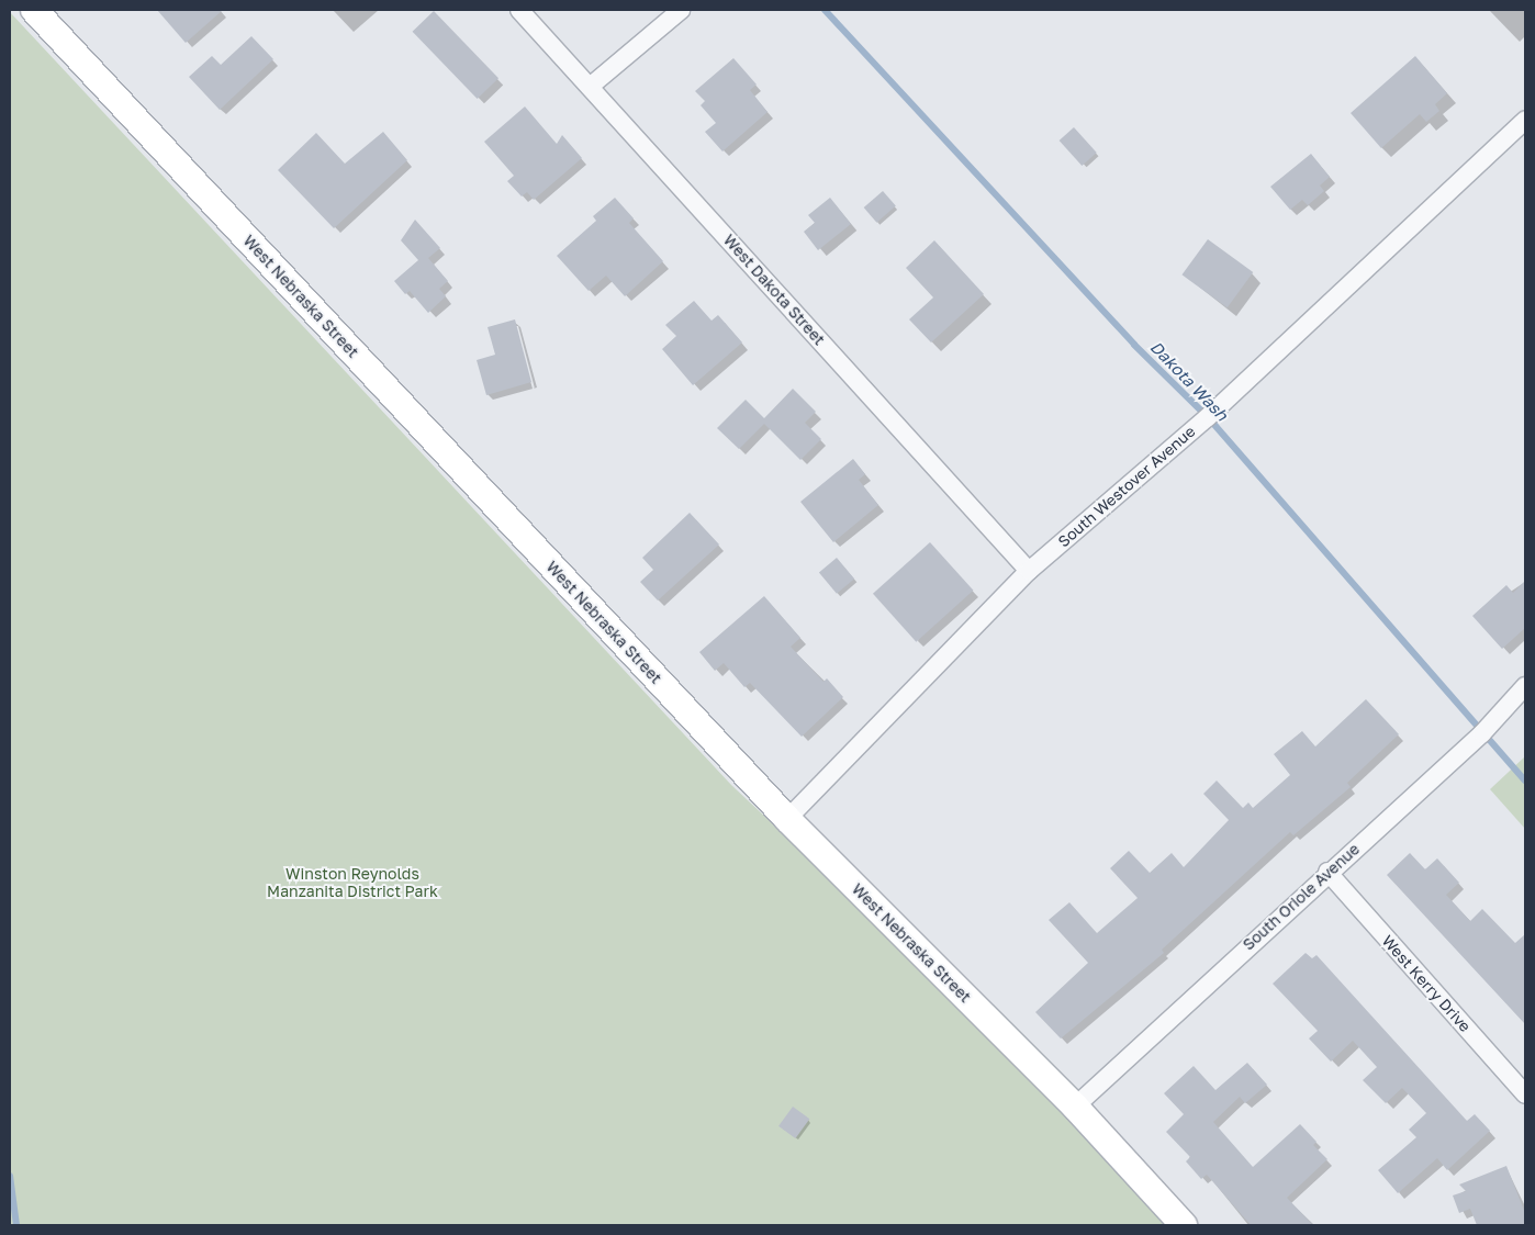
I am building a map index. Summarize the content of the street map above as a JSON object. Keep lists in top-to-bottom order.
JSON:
{
  "streets": {
    "street": [
      "West Dakota Street",
      "West Nebraska Street",
      "South Westover Avenue",
      "South Oriole Avenue",
      "West Kerry Drive"
    ]
  },
  "crossings": [
    ["West Dakota Street", "South Westover Avenue"],
    ["West Nebraska Street", "South Westover Avenue"],
    ["West Nebraska Street", "South Oriole Avenue"],
    ["South Oriole Avenue", "West Kerry Drive"]
  ],
  "water": ["Dakota Wash"],
  "parks": ["Winston Reynolds Manzanita District Park"]
}
